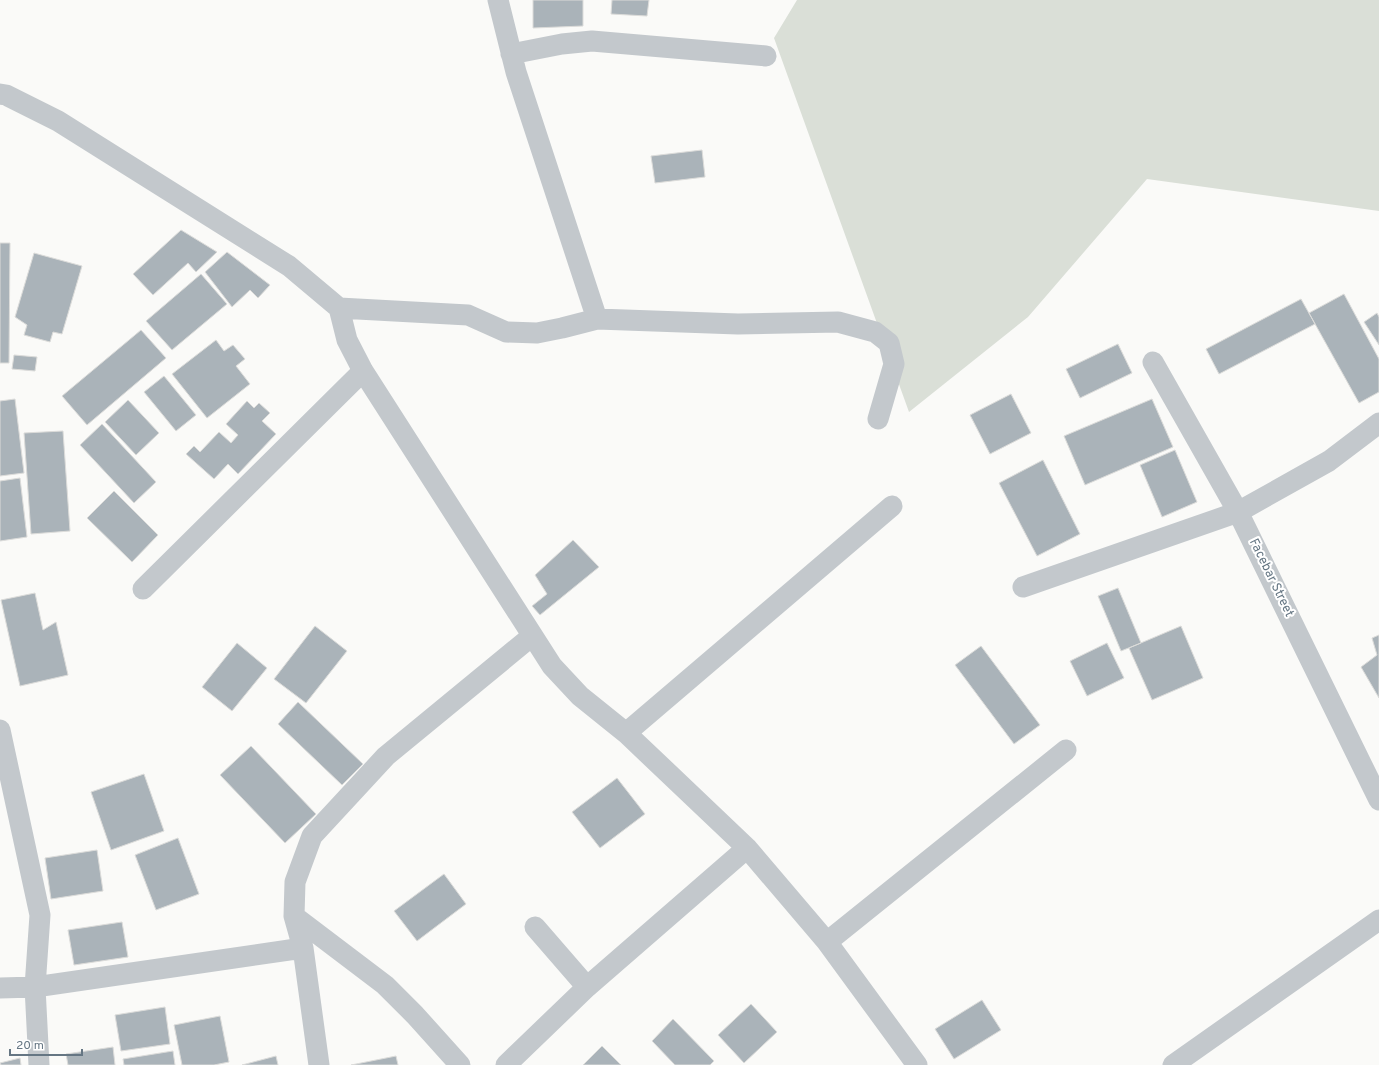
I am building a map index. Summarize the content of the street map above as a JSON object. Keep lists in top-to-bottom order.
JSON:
{
  "streets": {
    "street": ["Facebar Street"]
  },
  "scale_bar": "20 m"
}
